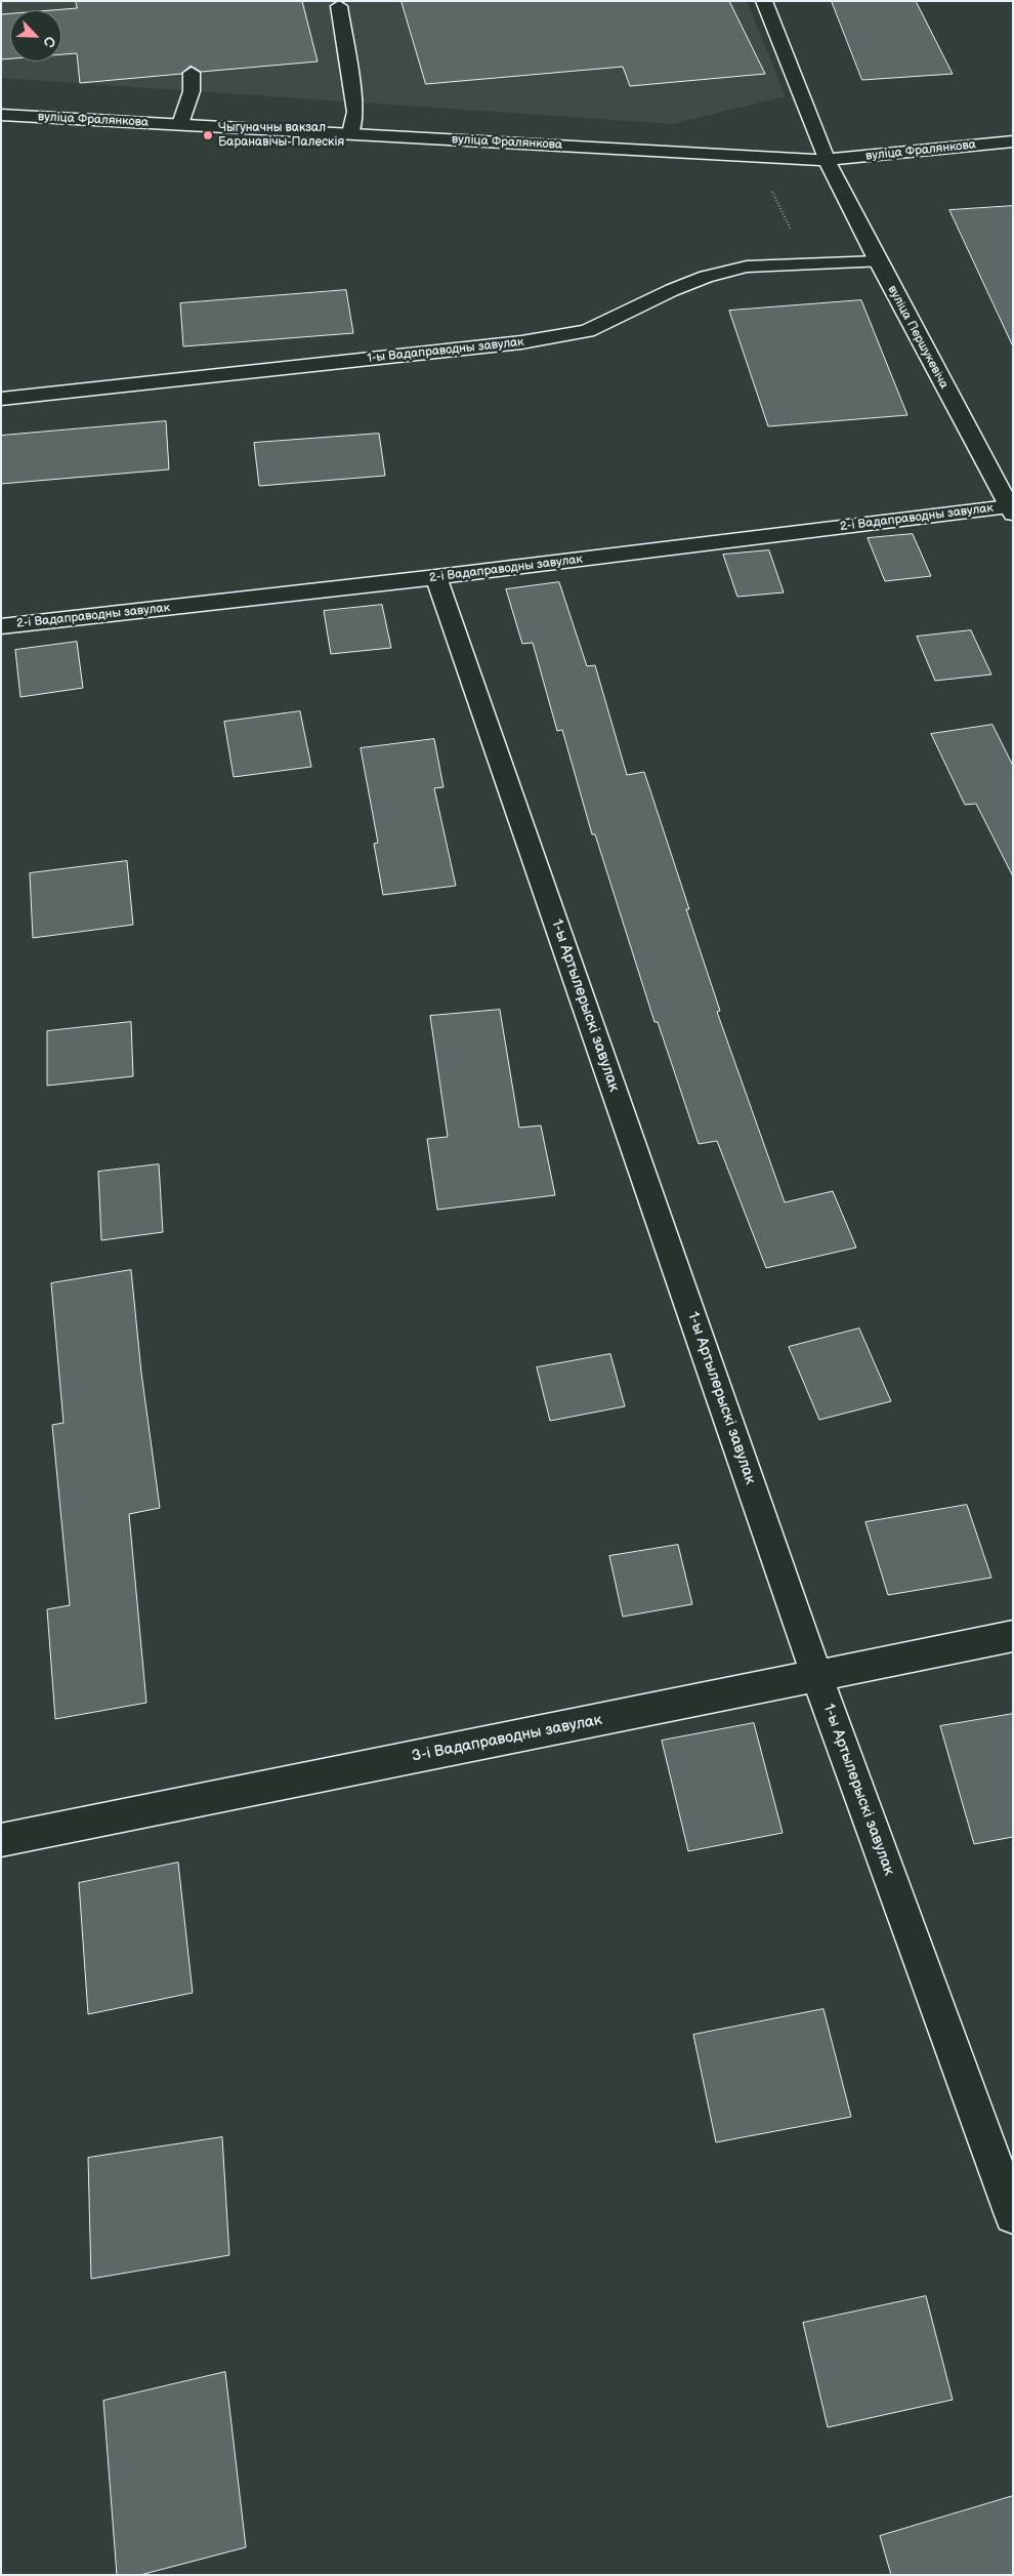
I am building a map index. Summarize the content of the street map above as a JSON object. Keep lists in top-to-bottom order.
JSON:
{
  "streets": {
    "street": [
      "вуліца Фралянкова",
      "вуліца Першукевіча",
      "1-ы Вадаправодны завулак",
      "2-і Вадаправодны завулак",
      "1-ы Артылерыскі завулак",
      "3-і Вадаправодны завулак"
    ]
  },
  "crossings": [
    ["вуліца Фралянкова", "вуліца Першукевіча"],
    ["вуліца Першукевіча", "1-ы Вадаправодны завулак"],
    ["вуліца Першукевіча", "2-і Вадаправодны завулак"],
    ["2-і Вадаправодны завулак", "1-ы Артылерыскі завулак"],
    ["1-ы Артылерыскі завулак", "3-і Вадаправодны завулак"]
  ],
  "places": ["Чыгуначны вакзал Баранавічы-Палескія"],
  "north": "bottom right"
}
